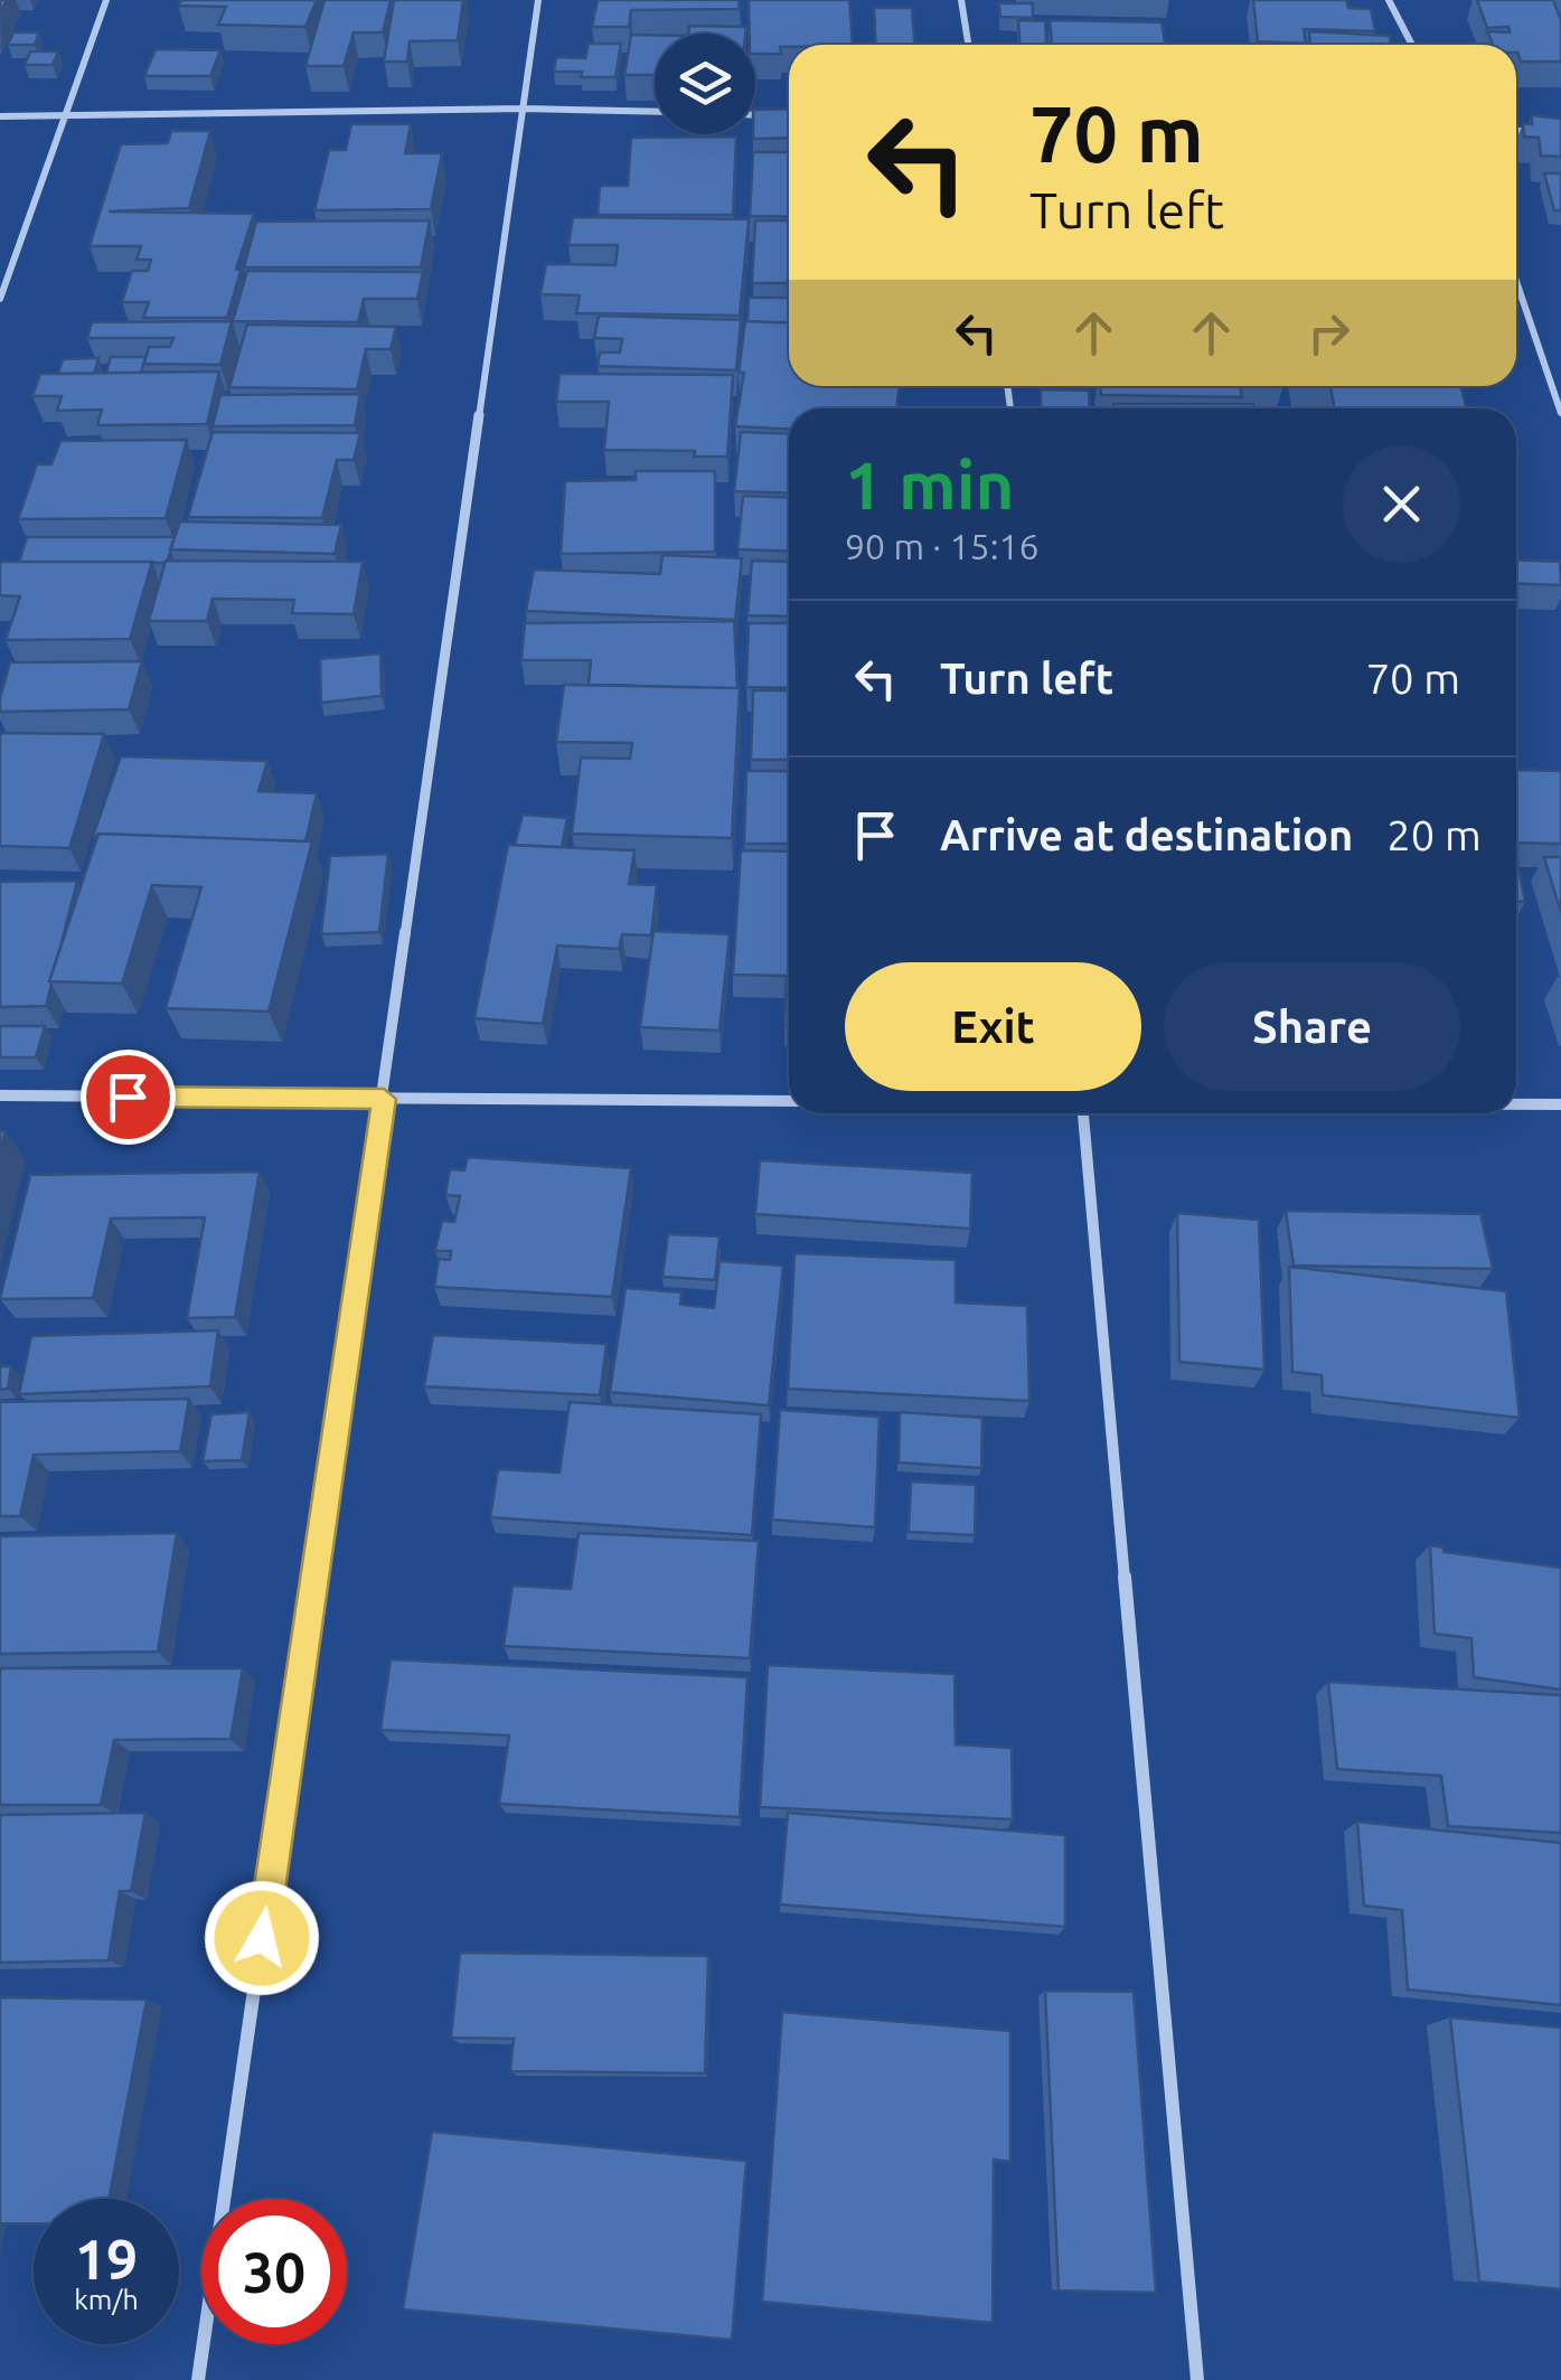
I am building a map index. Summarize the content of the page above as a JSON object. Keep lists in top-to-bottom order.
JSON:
{
  "page": {
    "turn": ["70 m", "Turn left"],
    "heading": ["1 min", "90 m · 15:16"],
    "list": [
      {
        "name": "Turn left",
        "value": "70 m"
      },
      {
        "name": "Arrive at destination",
        "value": "20 m"
      }
    ],
    "buttons": ["Exit", "Share"],
    "speed": "19 km/h",
    "limit": "30"
  }
}
